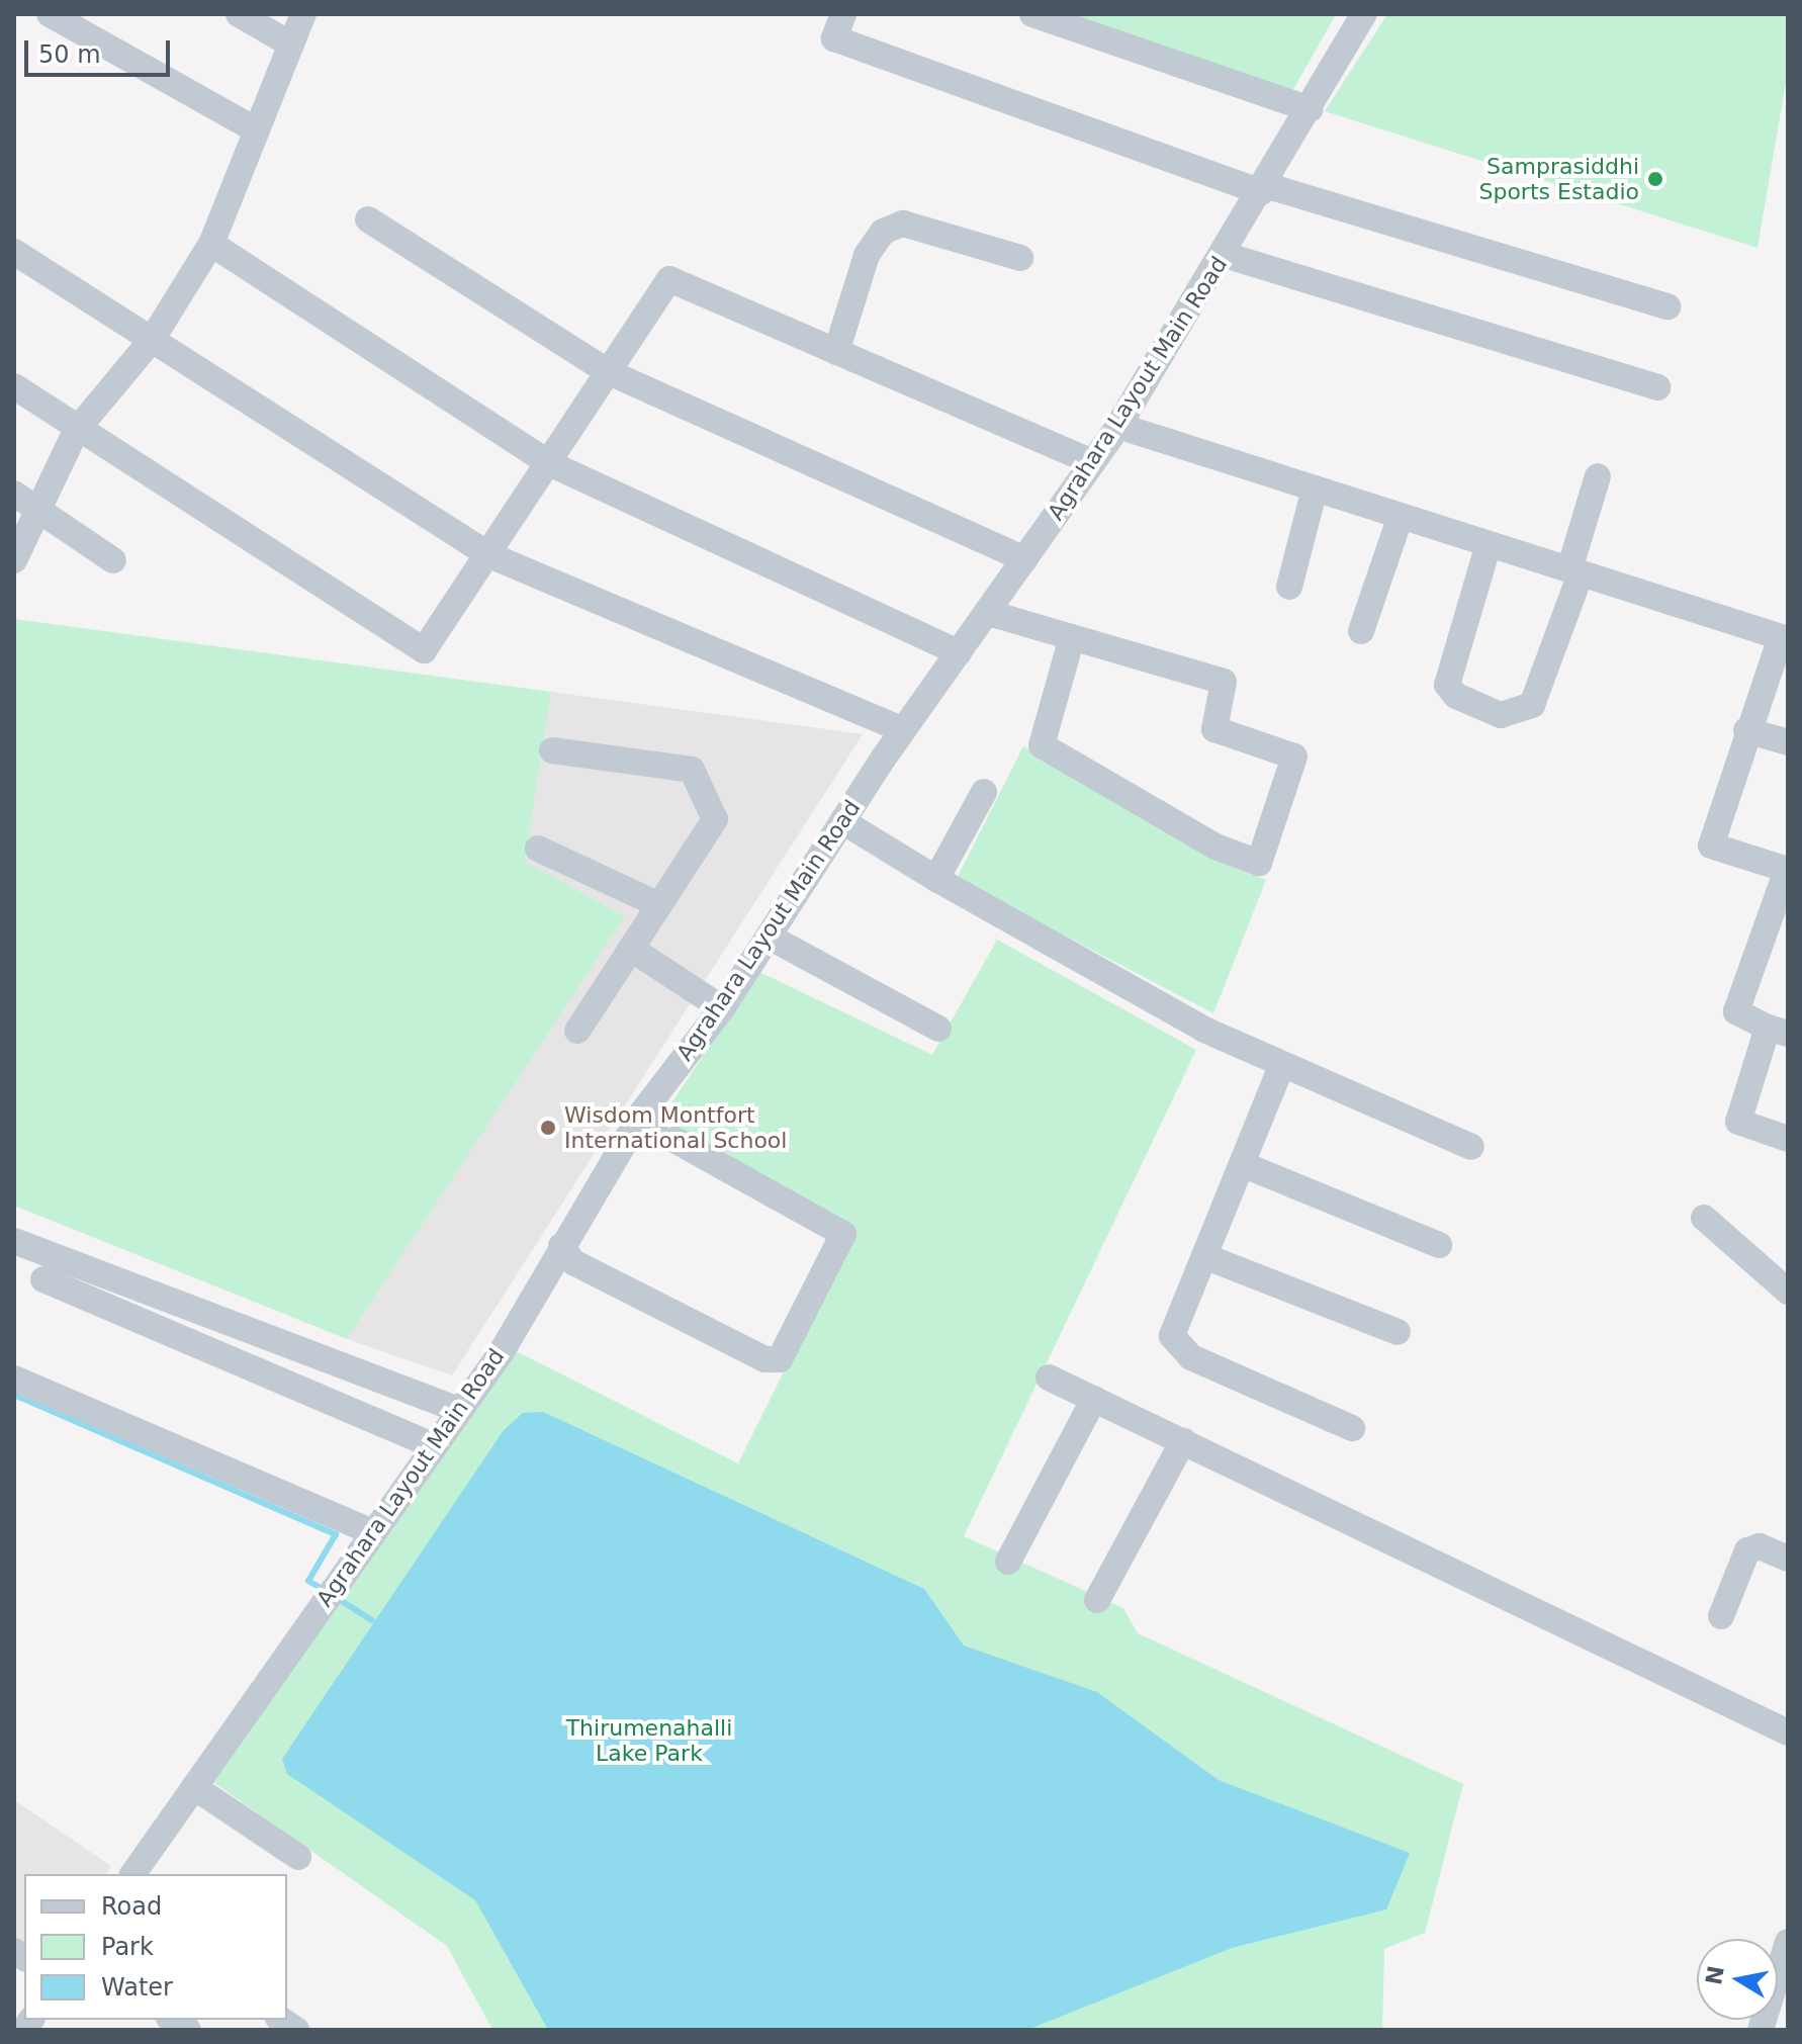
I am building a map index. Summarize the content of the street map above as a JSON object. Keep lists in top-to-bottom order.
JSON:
{
  "streets": {
    "street": ["Agrahara Layout Main Road"]
  },
  "parks": ["Thirumenahalli Lake Park"],
  "places": ["Samprasiddhi Sports Estadio", "Wisdom Montfort International School"],
  "legend": ["Road", "Park", "Water"],
  "scale_bar": "50 m",
  "north": "left"
}
